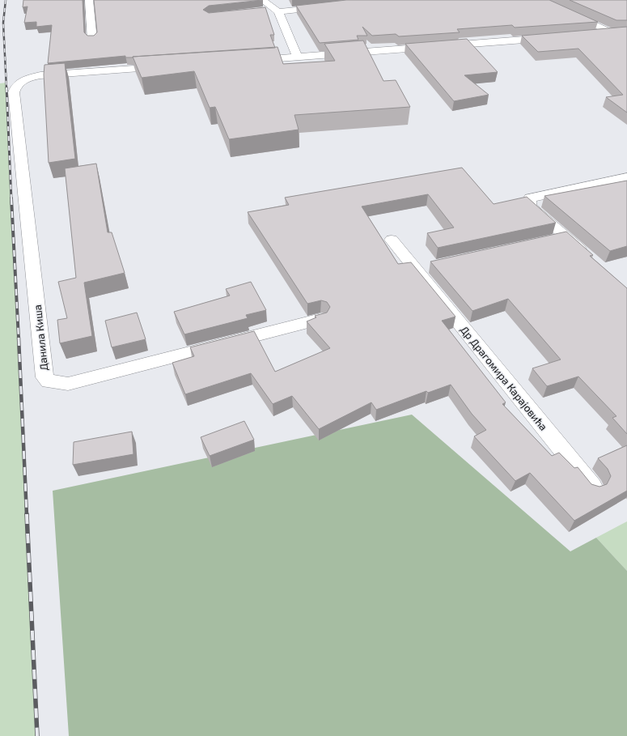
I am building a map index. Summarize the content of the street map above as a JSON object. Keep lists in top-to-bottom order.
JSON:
{
  "streets": {
    "street": ["Данила Киша", "Др Драгомира Карајовића"]
  }
}
